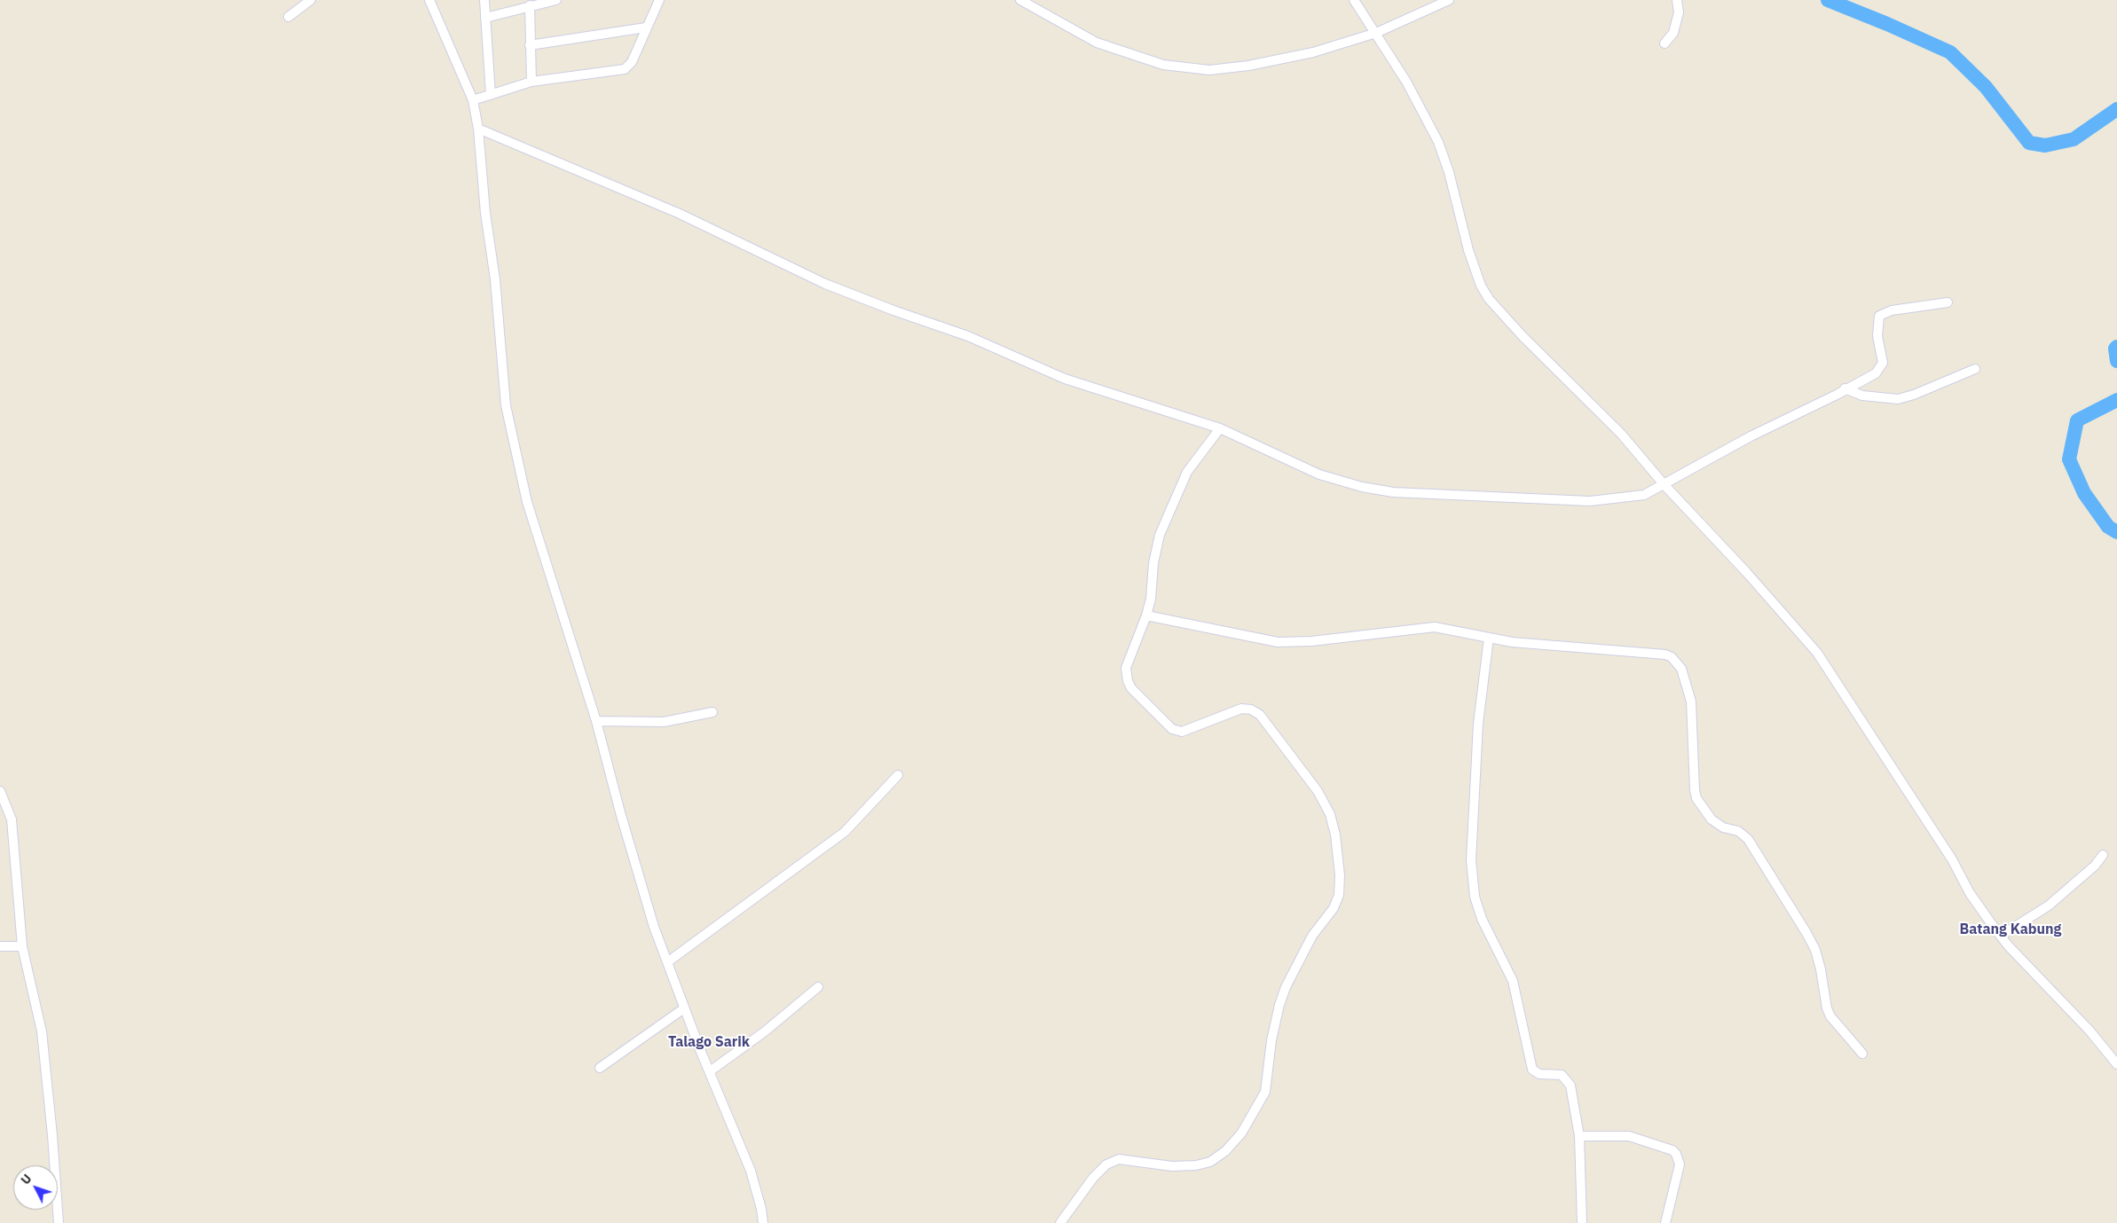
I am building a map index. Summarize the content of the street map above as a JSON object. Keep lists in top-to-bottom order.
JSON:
{
  "districts": ["Batang Kabung", "Talago Sarik"],
  "north": "top left"
}
